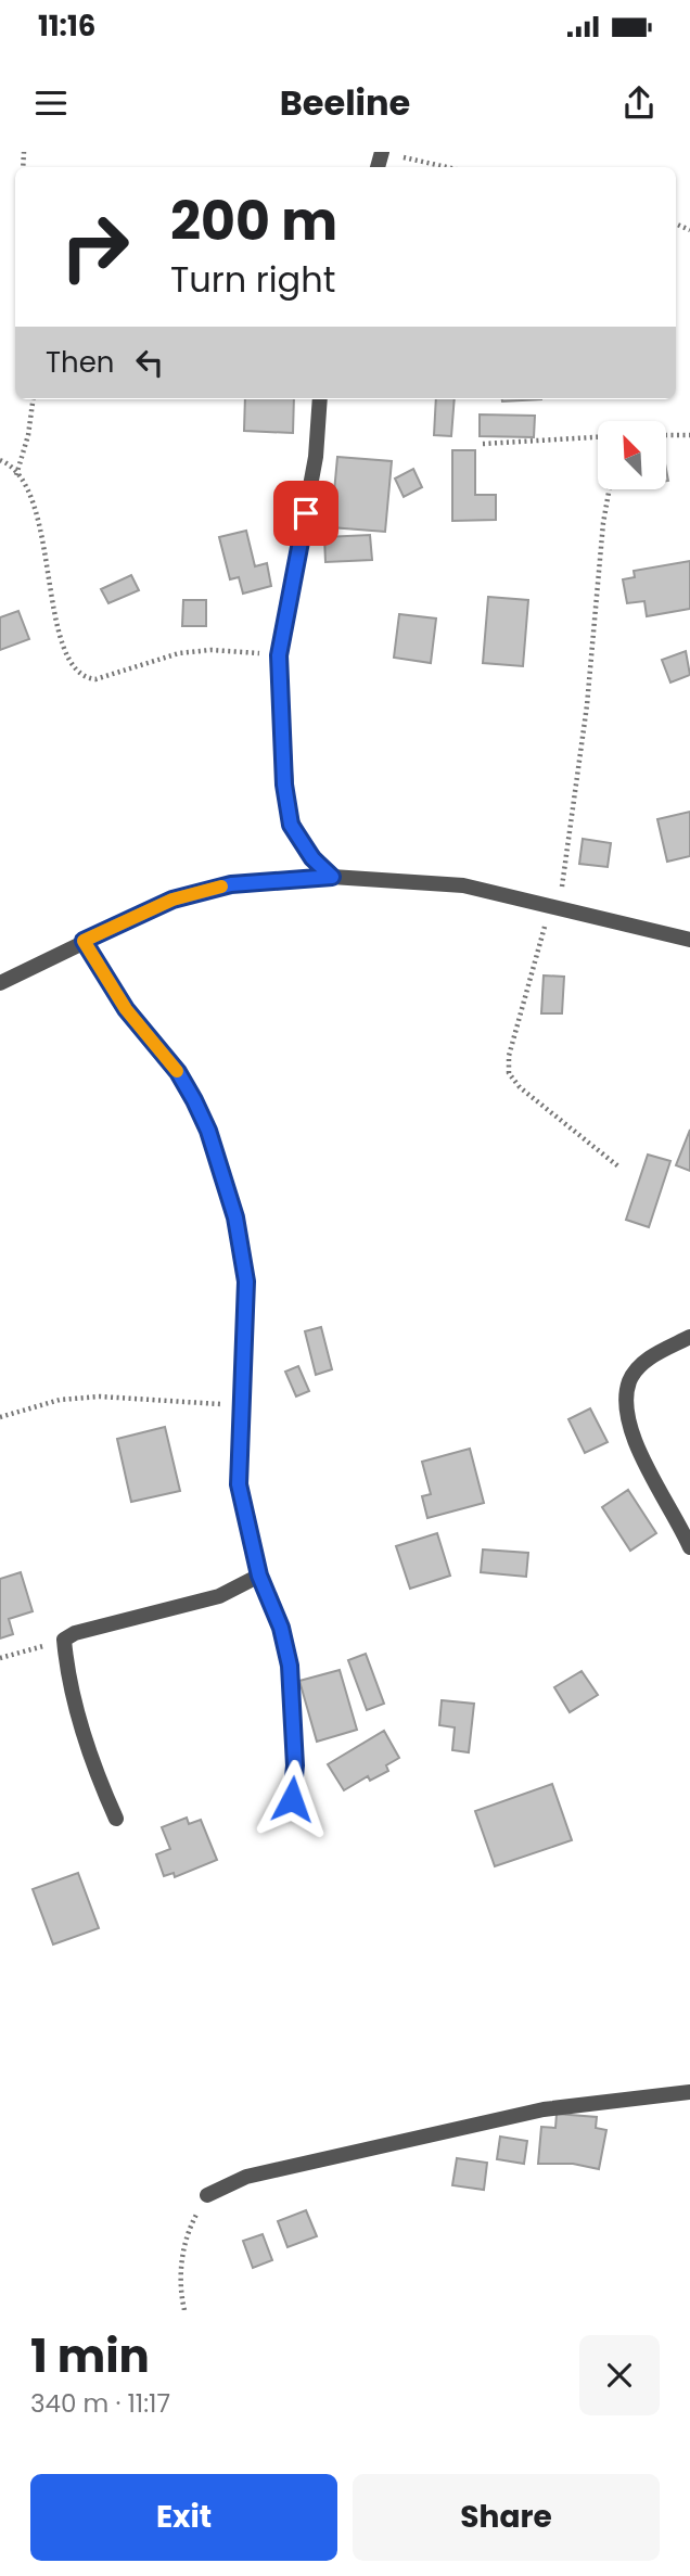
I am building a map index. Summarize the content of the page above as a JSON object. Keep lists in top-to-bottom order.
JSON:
{
  "north": "top left",
  "page": {
    "status": "11:16",
    "header": "Beeline",
    "turn": ["200 m", "Turn right"],
    "then": "Then",
    "heading": ["1 min", "340 m · 11:17"],
    "buttons": ["Exit", "Share"]
  }
}
